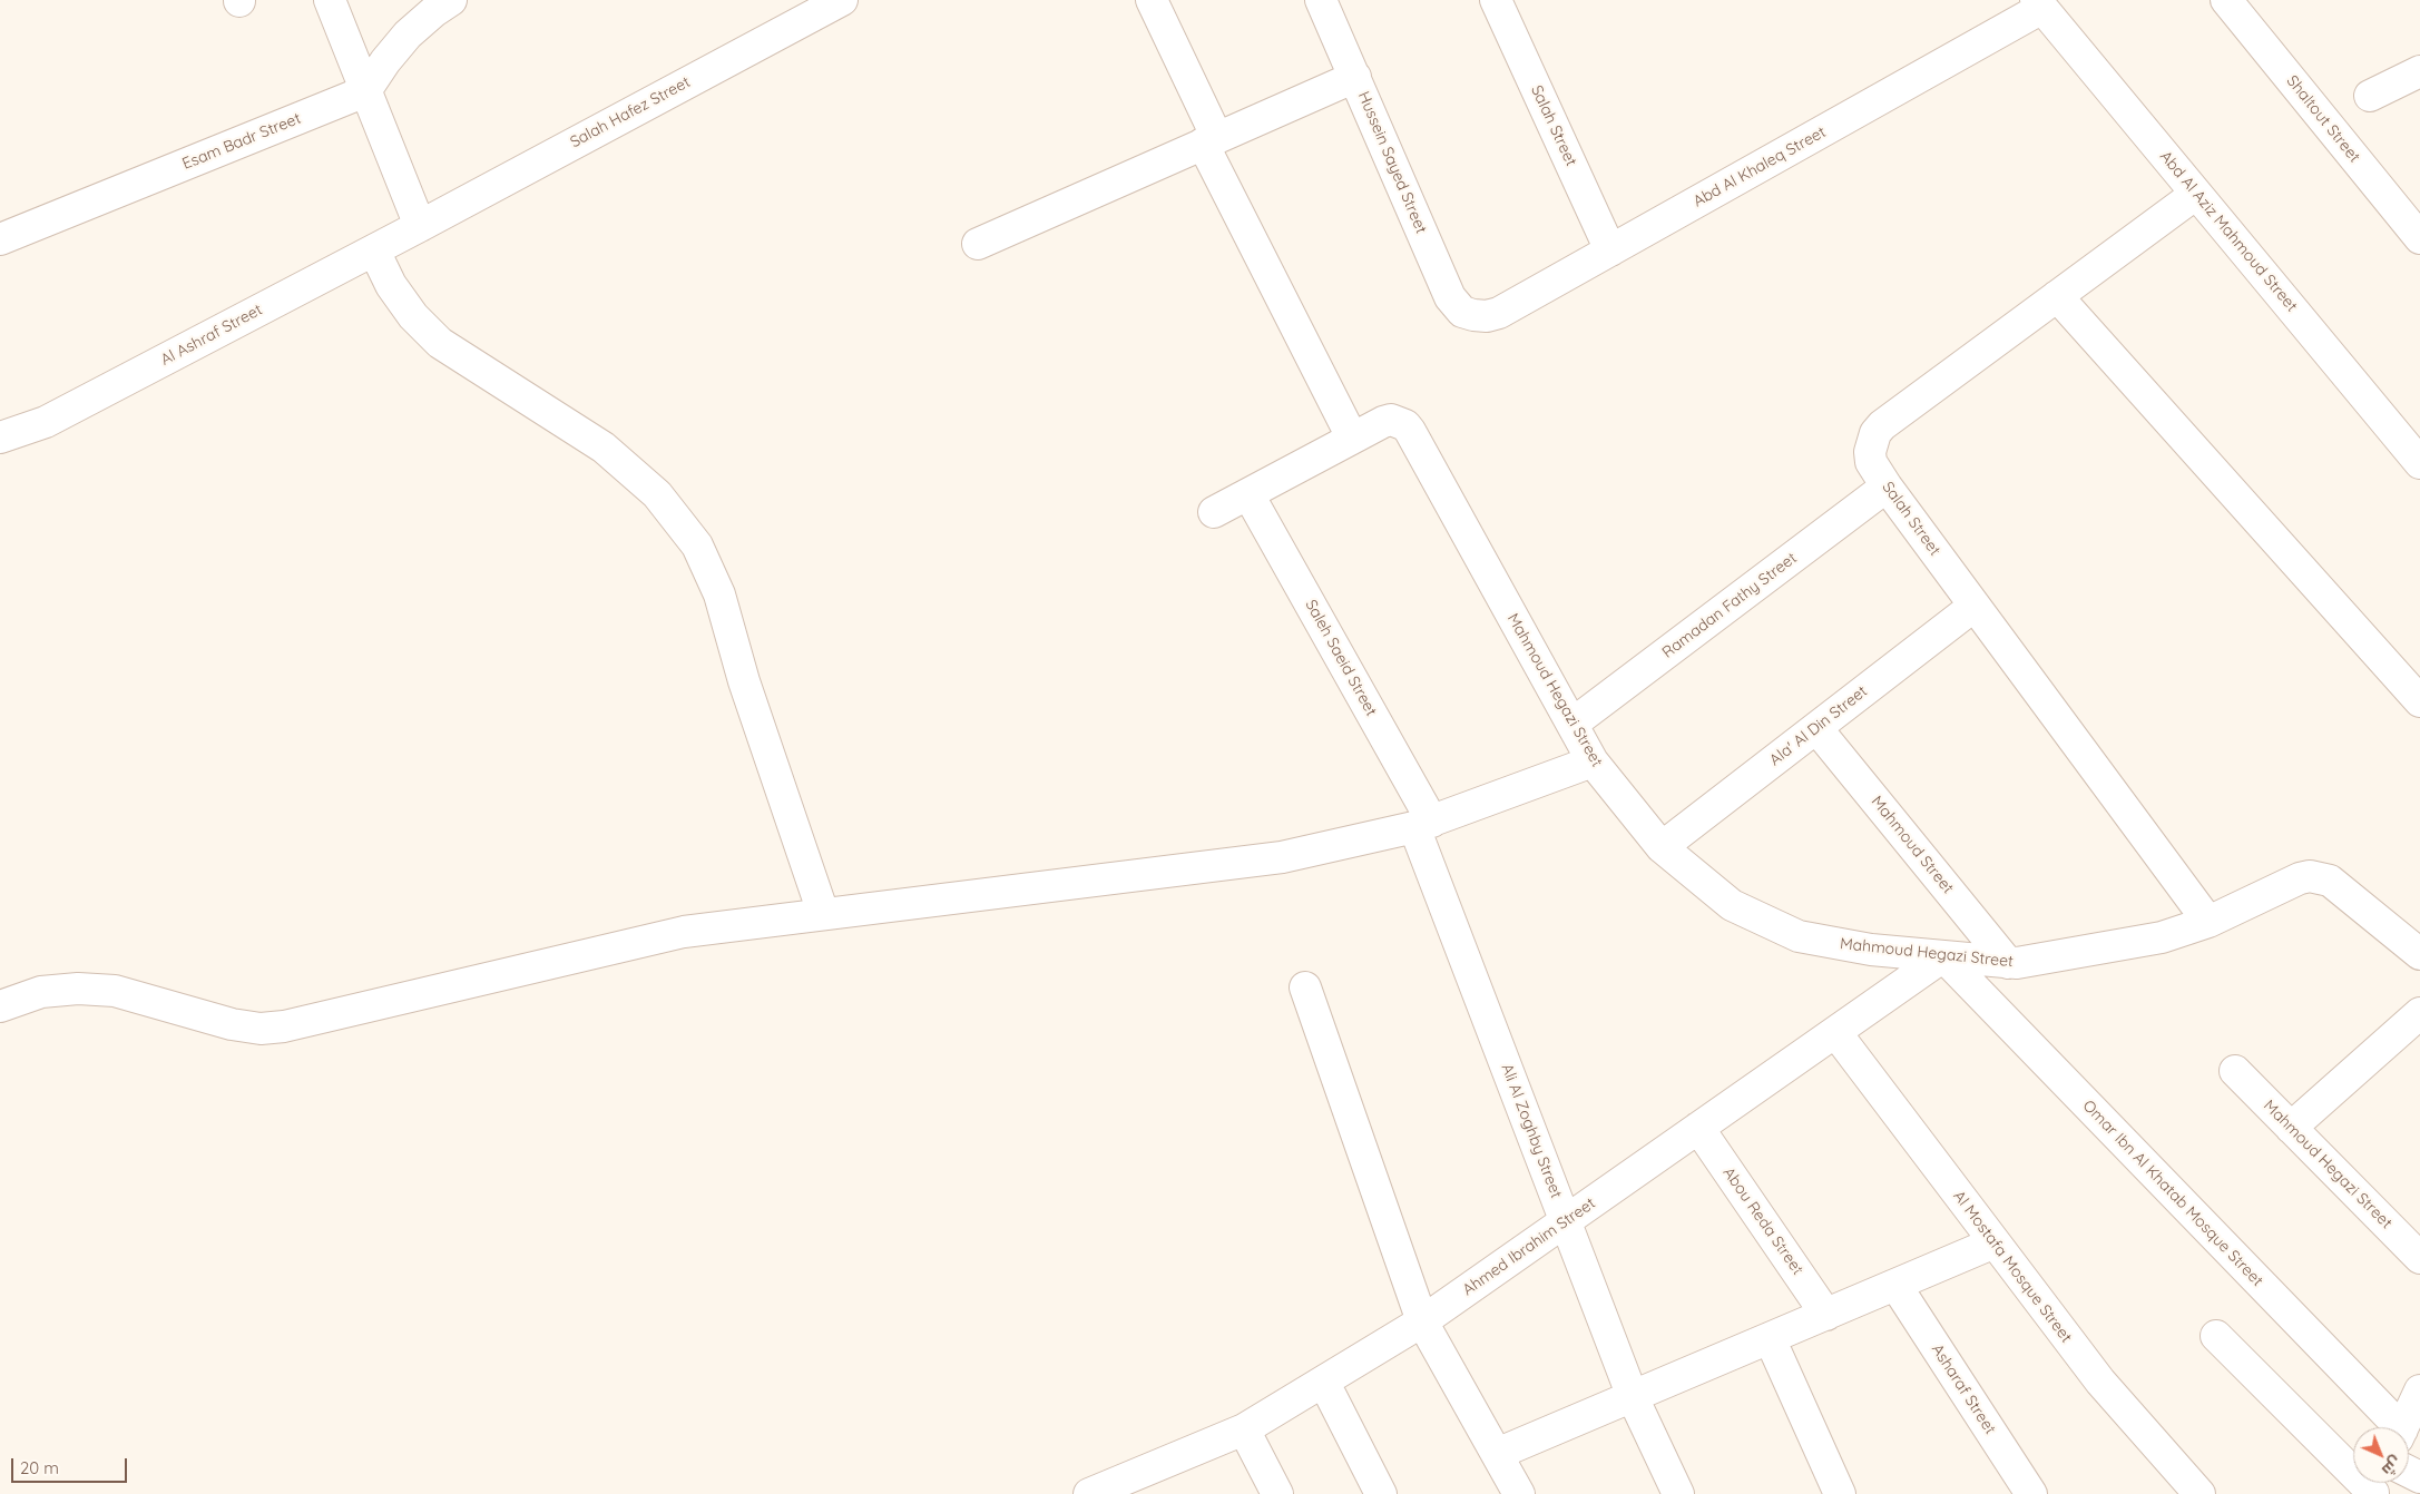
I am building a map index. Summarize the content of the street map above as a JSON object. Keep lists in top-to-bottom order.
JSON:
{
  "streets": {
    "street": [
      "Salah Hafez Street",
      "Shaltout Street",
      "Salah Street",
      "Esam Badr Street",
      "Hussein Sayed Street",
      "Abd Al Khaleq Street",
      "Abd Al Aziz Mahmoud Street",
      "Al Ashraf Street",
      "Ramadan Fathy Street",
      "Saleh Saeid Street",
      "Mahmoud Hegazi Street",
      "Ala' Al Din Street",
      "Mahmoud Street",
      "Ali Al Zoghby Street",
      "Omar Ibn Al Khatab Mosque Street",
      "Abou Reda Street",
      "Ahmed Ibrahim Street",
      "Al Mostafa Mosque Street",
      "Asharaf Street"
    ]
  },
  "crossings": [
    ["Salah Hafez Street", "Al Ashraf Street"],
    ["Salah Street", "Abd Al Khaleq Street"],
    ["Salah Street", "Abd Al Aziz Mahmoud Street"],
    ["Salah Street", "Ramadan Fathy Street"],
    ["Salah Street", "Mahmoud Hegazi Street"],
    ["Salah Street", "Ala' Al Din Street"],
    ["Hussein Sayed Street", "Abd Al Khaleq Street"],
    ["Abd Al Khaleq Street", "Abd Al Aziz Mahmoud Street"],
    ["Ramadan Fathy Street", "Mahmoud Hegazi Street"],
    ["Saleh Saeid Street", "Mahmoud Hegazi Street"],
    ["Saleh Saeid Street", "Ali Al Zoghby Street"],
    ["Mahmoud Hegazi Street", "Ala' Al Din Street"],
    ["Mahmoud Hegazi Street", "Mahmoud Street"],
    ["Mahmoud Hegazi Street", "Omar Ibn Al Khatab Mosque Street"],
    ["Mahmoud Hegazi Street", "Ahmed Ibrahim Street"],
    ["Ala' Al Din Street", "Mahmoud Street"],
    ["Ali Al Zoghby Street", "Ahmed Ibrahim Street"],
    ["Omar Ibn Al Khatab Mosque Street", "Ahmed Ibrahim Street"],
    ["Abou Reda Street", "Ahmed Ibrahim Street"],
    ["Ahmed Ibrahim Street", "Al Mostafa Mosque Street"]
  ],
  "scale_bar": "20 m",
  "north": "bottom right"
}
